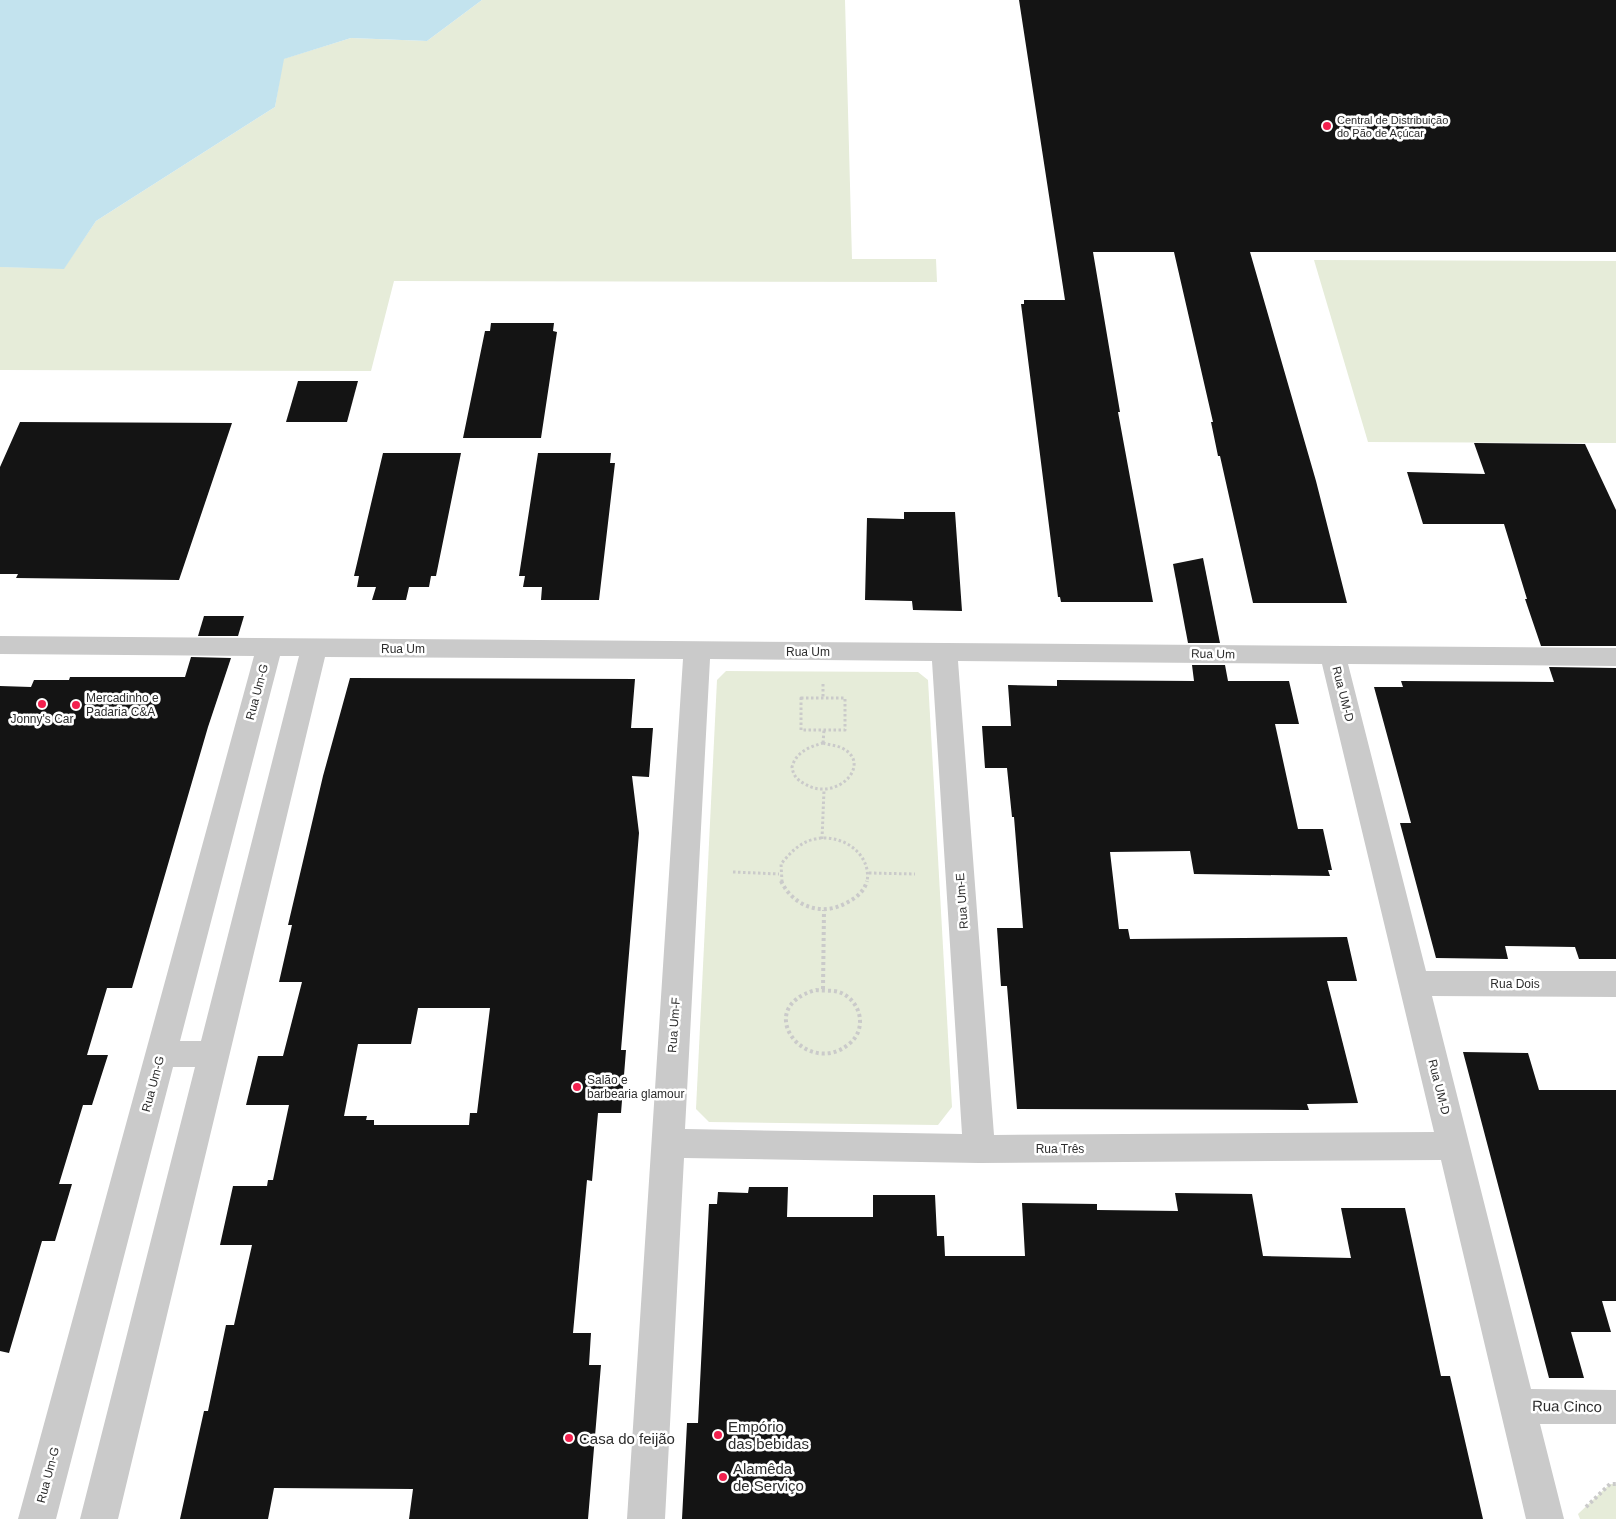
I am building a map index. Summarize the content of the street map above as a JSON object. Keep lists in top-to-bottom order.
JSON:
{
  "streets": {
    "street": [
      "Rua Um",
      "Rua Um-G",
      "Rua UM-D",
      "Rua Um-E",
      "Rua Dois",
      "Rua Um-F",
      "Rua Três",
      "Rua Cinco"
    ]
  },
  "crossings": [
    ["Rua Um", "Rua Um-G"],
    ["Rua Um", "Rua UM-D"],
    ["Rua Um", "Rua Um-E"],
    ["Rua Um", "Rua Um-F"],
    ["Rua UM-D", "Rua Dois"],
    ["Rua UM-D", "Rua Três"],
    ["Rua UM-D", "Rua Cinco"],
    ["Rua Um-E", "Rua Três"],
    ["Rua Um-F", "Rua Três"]
  ],
  "places": [
    "Central de Distribuição do Pão de Açúcar",
    "Jonny's Car",
    "Mercadinho e Padaria C&A",
    "Salão e barbearia glamour",
    "Empório das bebidas",
    "Casa do feijão",
    "Alamêda de Serviço"
  ]
}
